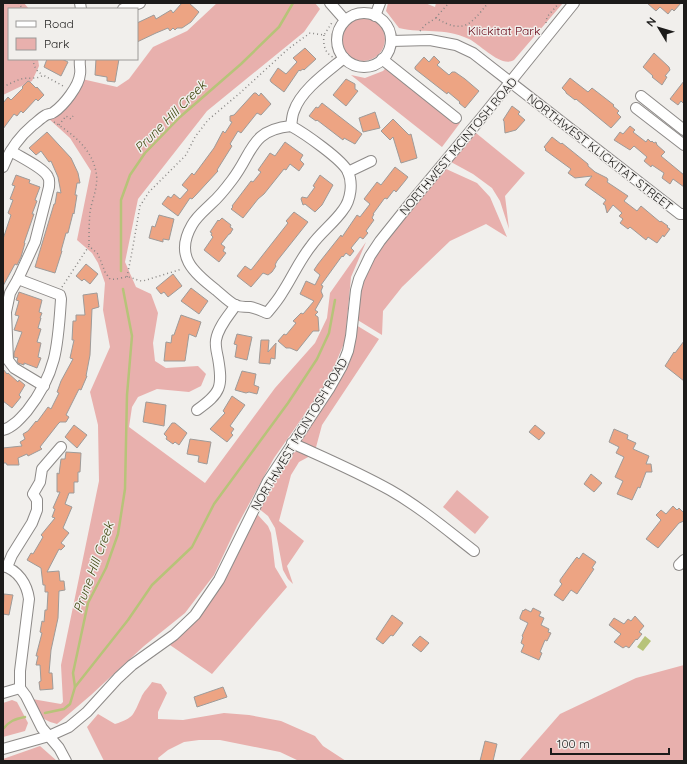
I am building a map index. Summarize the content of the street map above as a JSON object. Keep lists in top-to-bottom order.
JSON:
{
  "streets": {
    "street": ["NORTHWEST MCINTOSH ROAD", "NORTHWEST KLICKITAT STREET"]
  },
  "crossings": [
    ["NORTHWEST MCINTOSH ROAD", "NORTHWEST KLICKITAT STREET"]
  ],
  "water": ["Prune Hill Creek"],
  "parks": ["Klickitat Park"],
  "legend": ["Road", "Park"],
  "scale_bar": "100 m",
  "north": "top left"
}
